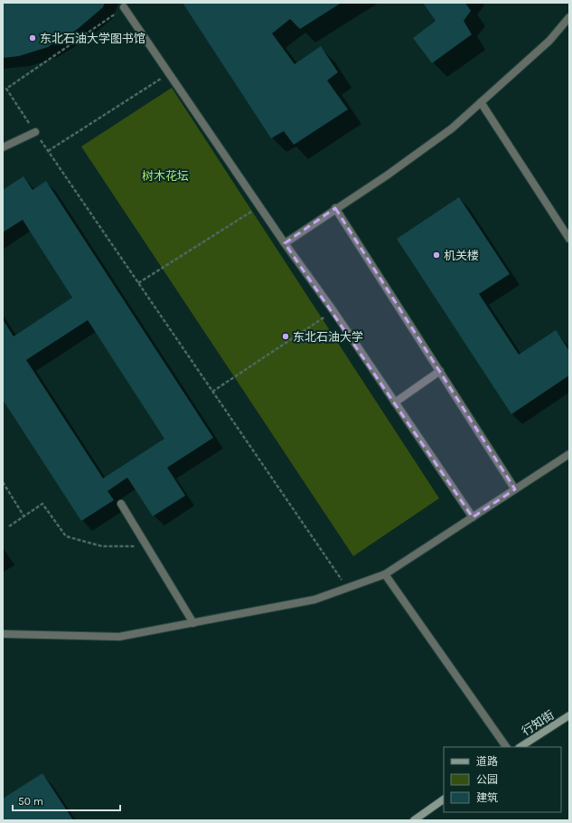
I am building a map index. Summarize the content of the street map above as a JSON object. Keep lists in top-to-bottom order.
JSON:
{
  "streets": {
    "main road": ["行知街"]
  },
  "parks": ["树木花坛"],
  "places": ["东北石油大学图书馆", "机关楼", "东北石油大学"],
  "legend": ["道路", "公园", "建筑"],
  "scale_bar": "50 m"
}
